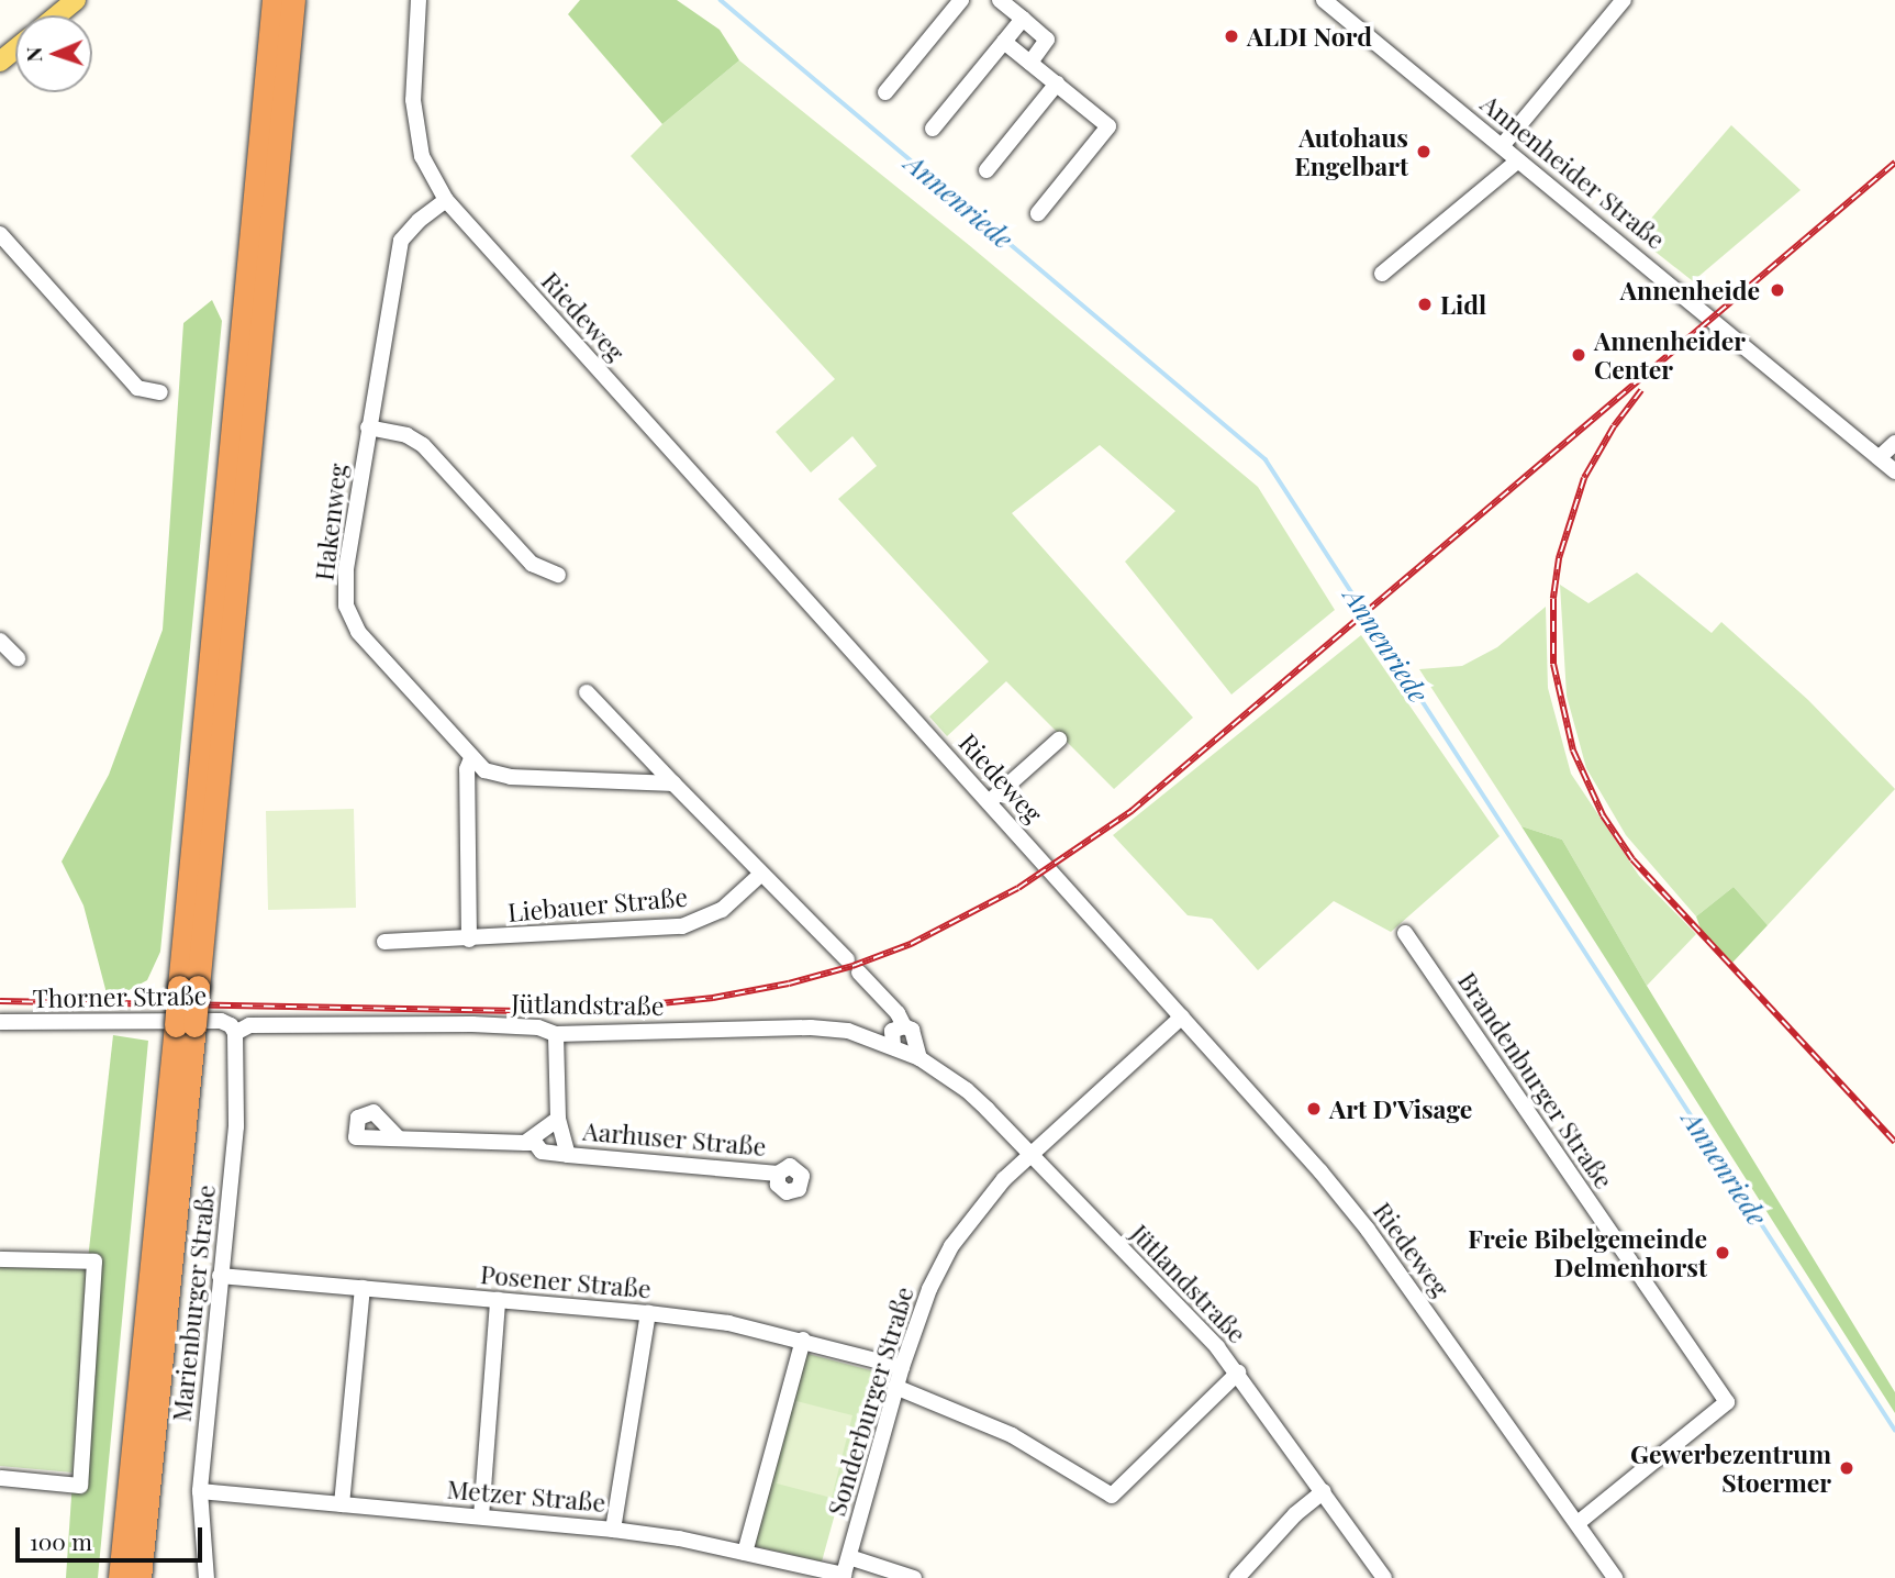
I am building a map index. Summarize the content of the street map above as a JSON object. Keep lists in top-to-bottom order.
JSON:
{
  "streets": {
    "street": [
      "Annenheider Straße",
      "Riedeweg",
      "Hakenweg",
      "Liebauer Straße",
      "Thorner Straße",
      "Jütlandstraße",
      "Brandenburger Straße",
      "Aarhuser Straße",
      "Posener Straße",
      "Marienburger Straße",
      "Sonderburger Straße",
      "Metzer Straße"
    ]
  },
  "crossings": [
    ["Riedeweg", "Hakenweg"],
    ["Riedeweg", "Brandenburger Straße"],
    ["Riedeweg", "Sonderburger Straße"],
    ["Thorner Straße", "Jütlandstraße"],
    ["Thorner Straße", "Marienburger Straße"],
    ["Jütlandstraße", "Aarhuser Straße"],
    ["Jütlandstraße", "Marienburger Straße"],
    ["Jütlandstraße", "Sonderburger Straße"],
    ["Posener Straße", "Marienburger Straße"],
    ["Posener Straße", "Sonderburger Straße"],
    ["Marienburger Straße", "Metzer Straße"],
    ["Sonderburger Straße", "Metzer Straße"]
  ],
  "water": ["Annenriede"],
  "places": [
    "ALDI Nord",
    "Autohaus Engelbart",
    "Annenheide",
    "Lidl",
    "Annenheider Center",
    "Art D'Visage",
    "Freie Bibelgemeinde Delmenhorst",
    "Gewerbezentrum Stoermer"
  ],
  "scale_bar": "100 m",
  "north": "left"
}
